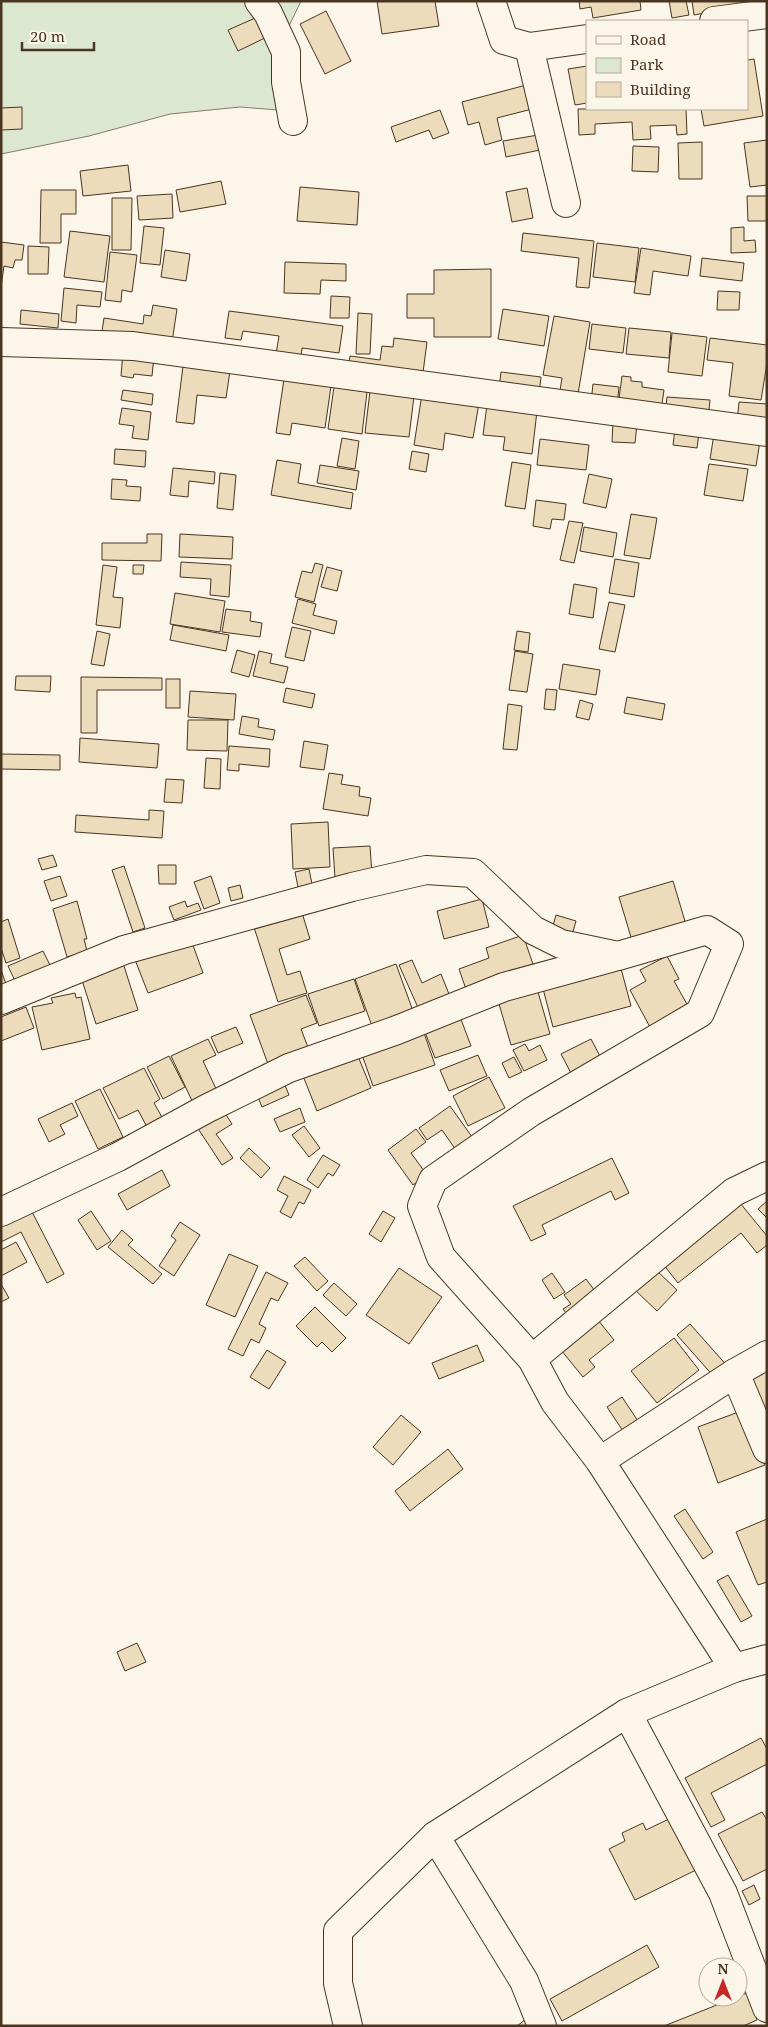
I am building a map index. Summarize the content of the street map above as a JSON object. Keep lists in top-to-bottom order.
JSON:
{
  "legend": ["Road", "Park", "Building"],
  "scale_bar": "20 m",
  "north": "top"
}
